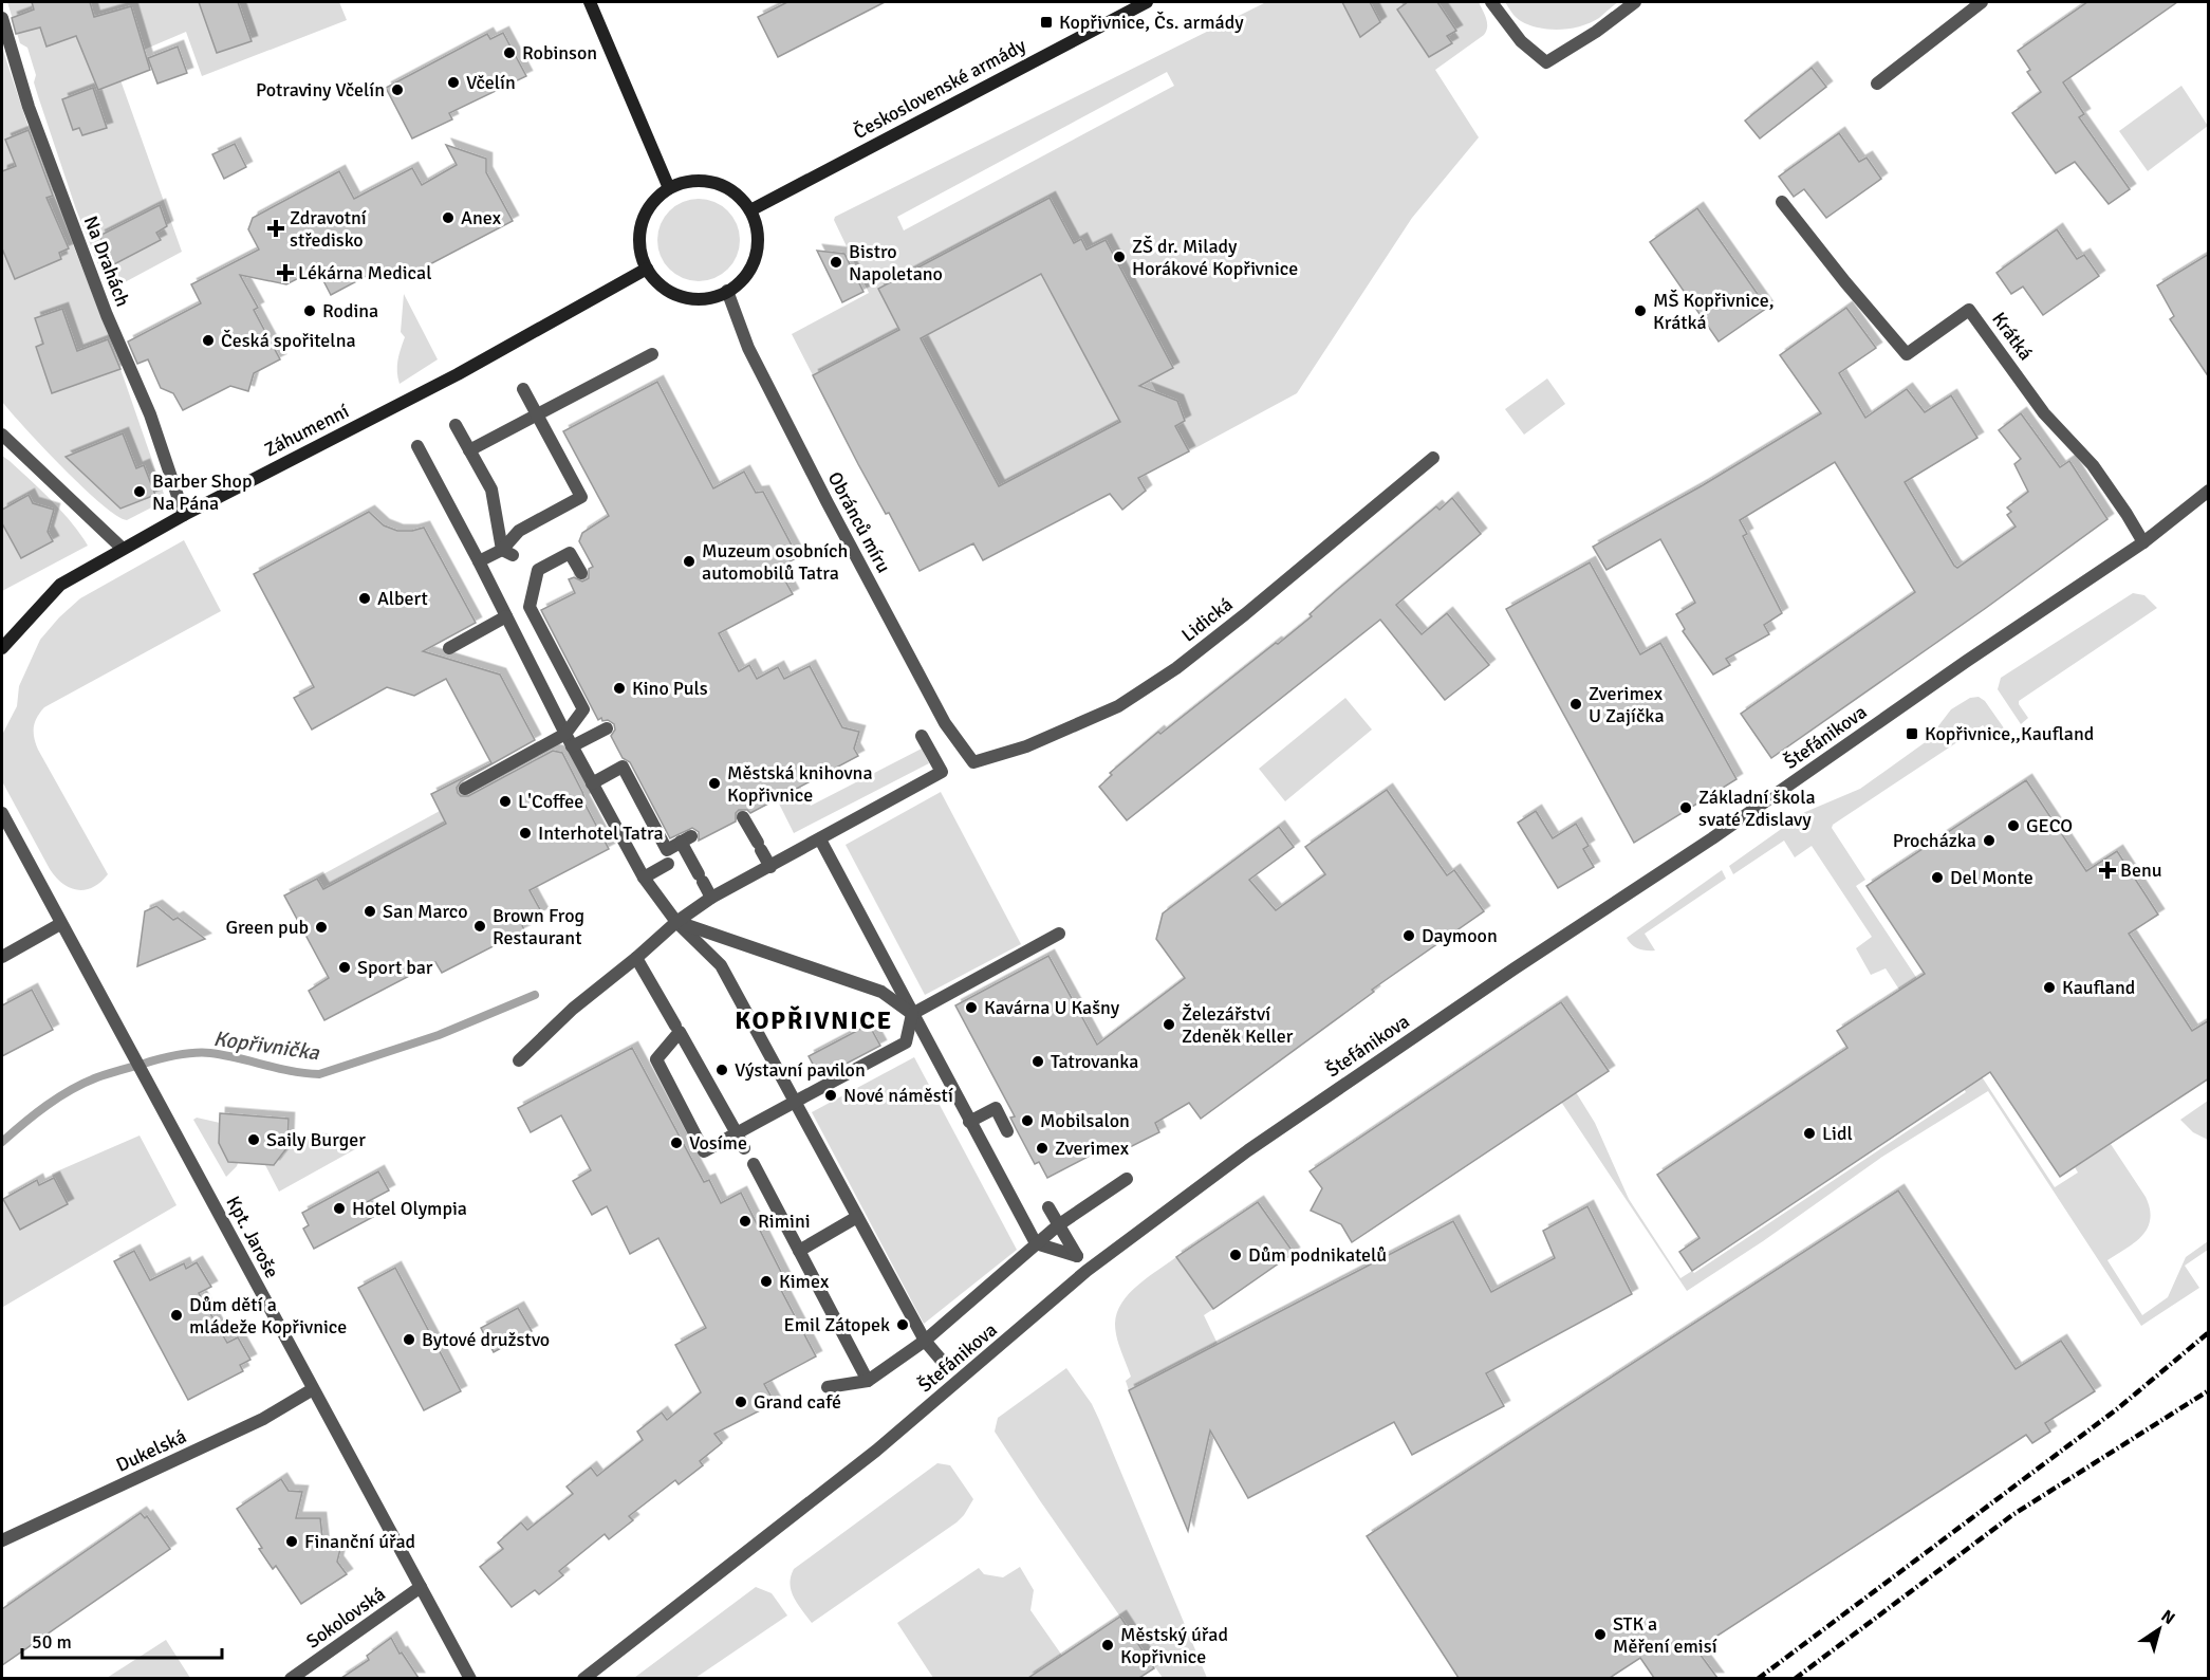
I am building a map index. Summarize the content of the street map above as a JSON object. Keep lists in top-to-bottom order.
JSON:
{
  "streets": {
    "main road": ["Československé armády", "Záhumenní"],
    "street": [
      "Na Drahách",
      "Krátká",
      "Obránců míru",
      "Lidická",
      "Štefánikova",
      "Kpt. Jaroše",
      "Dukelská",
      "Sokolovská"
    ]
  },
  "crossings": [
    ["Československé armády", "Záhumenní"],
    ["Československé armády", "Obránců míru"],
    ["Na Drahách", "Záhumenní"],
    ["Krátká", "Štefánikova"],
    ["Záhumenní", "Obránců míru"],
    ["Obránců míru", "Lidická"],
    ["Kpt. Jaroše", "Dukelská"],
    ["Kpt. Jaroše", "Sokolovská"]
  ],
  "districts": ["KOPŘIVNICE"],
  "water": ["Kopřivnička"],
  "places": {
    "transit": ["Kopřivnice, Čs. armády", "Kopřivnice,,Kaufland"],
    "other": [
      "Robinson",
      "Včelín",
      "Potraviny Včelín",
      "Anex",
      "ZŠ dr. Milady Horákové Kopřivnice",
      "Bistro Napoletano",
      "Rodina",
      "MŠ Kopřivnice, Krátká",
      "Česká spořitelna",
      "Barber Shop Na Pána",
      "Muzeum osobních automobilů Tatra",
      "Albert",
      "Kino Puls",
      "Zverimex U Zajíčka",
      "Městská knihovna Kopřivnice",
      "L'Coffee",
      "Základní škola svaté Zdislavy",
      "GECO",
      "Interhotel Tatra",
      "Procházka",
      "Del Monte",
      "San Marco",
      "Brown Frog Restaurant",
      "Green pub",
      "Daymoon",
      "Sport bar",
      "Kaufland",
      "Kavárna U Kašny",
      "Železářství Zdeněk Keller",
      "Tatrovanka",
      "Výstavní pavilon",
      "Nové náměstí",
      "Mobilsalon",
      "Lidl",
      "Saily Burger",
      "Vosíme",
      "Zverimex",
      "Hotel Olympia",
      "Rimini",
      "Dům podnikatelů",
      "Kimex",
      "Dům dětí a mládeže Kopřivnice",
      "Emil Zátopek",
      "Bytové družstvo",
      "Grand café",
      "Finanční úřad",
      "STK a Měření emisí",
      "Městský úřad Kopřivnice"
    ],
    "health": ["Zdravotní středisko", "Lékárna Medical", "Benu"]
  },
  "scale_bar": "50 m",
  "north": "top right"
}
